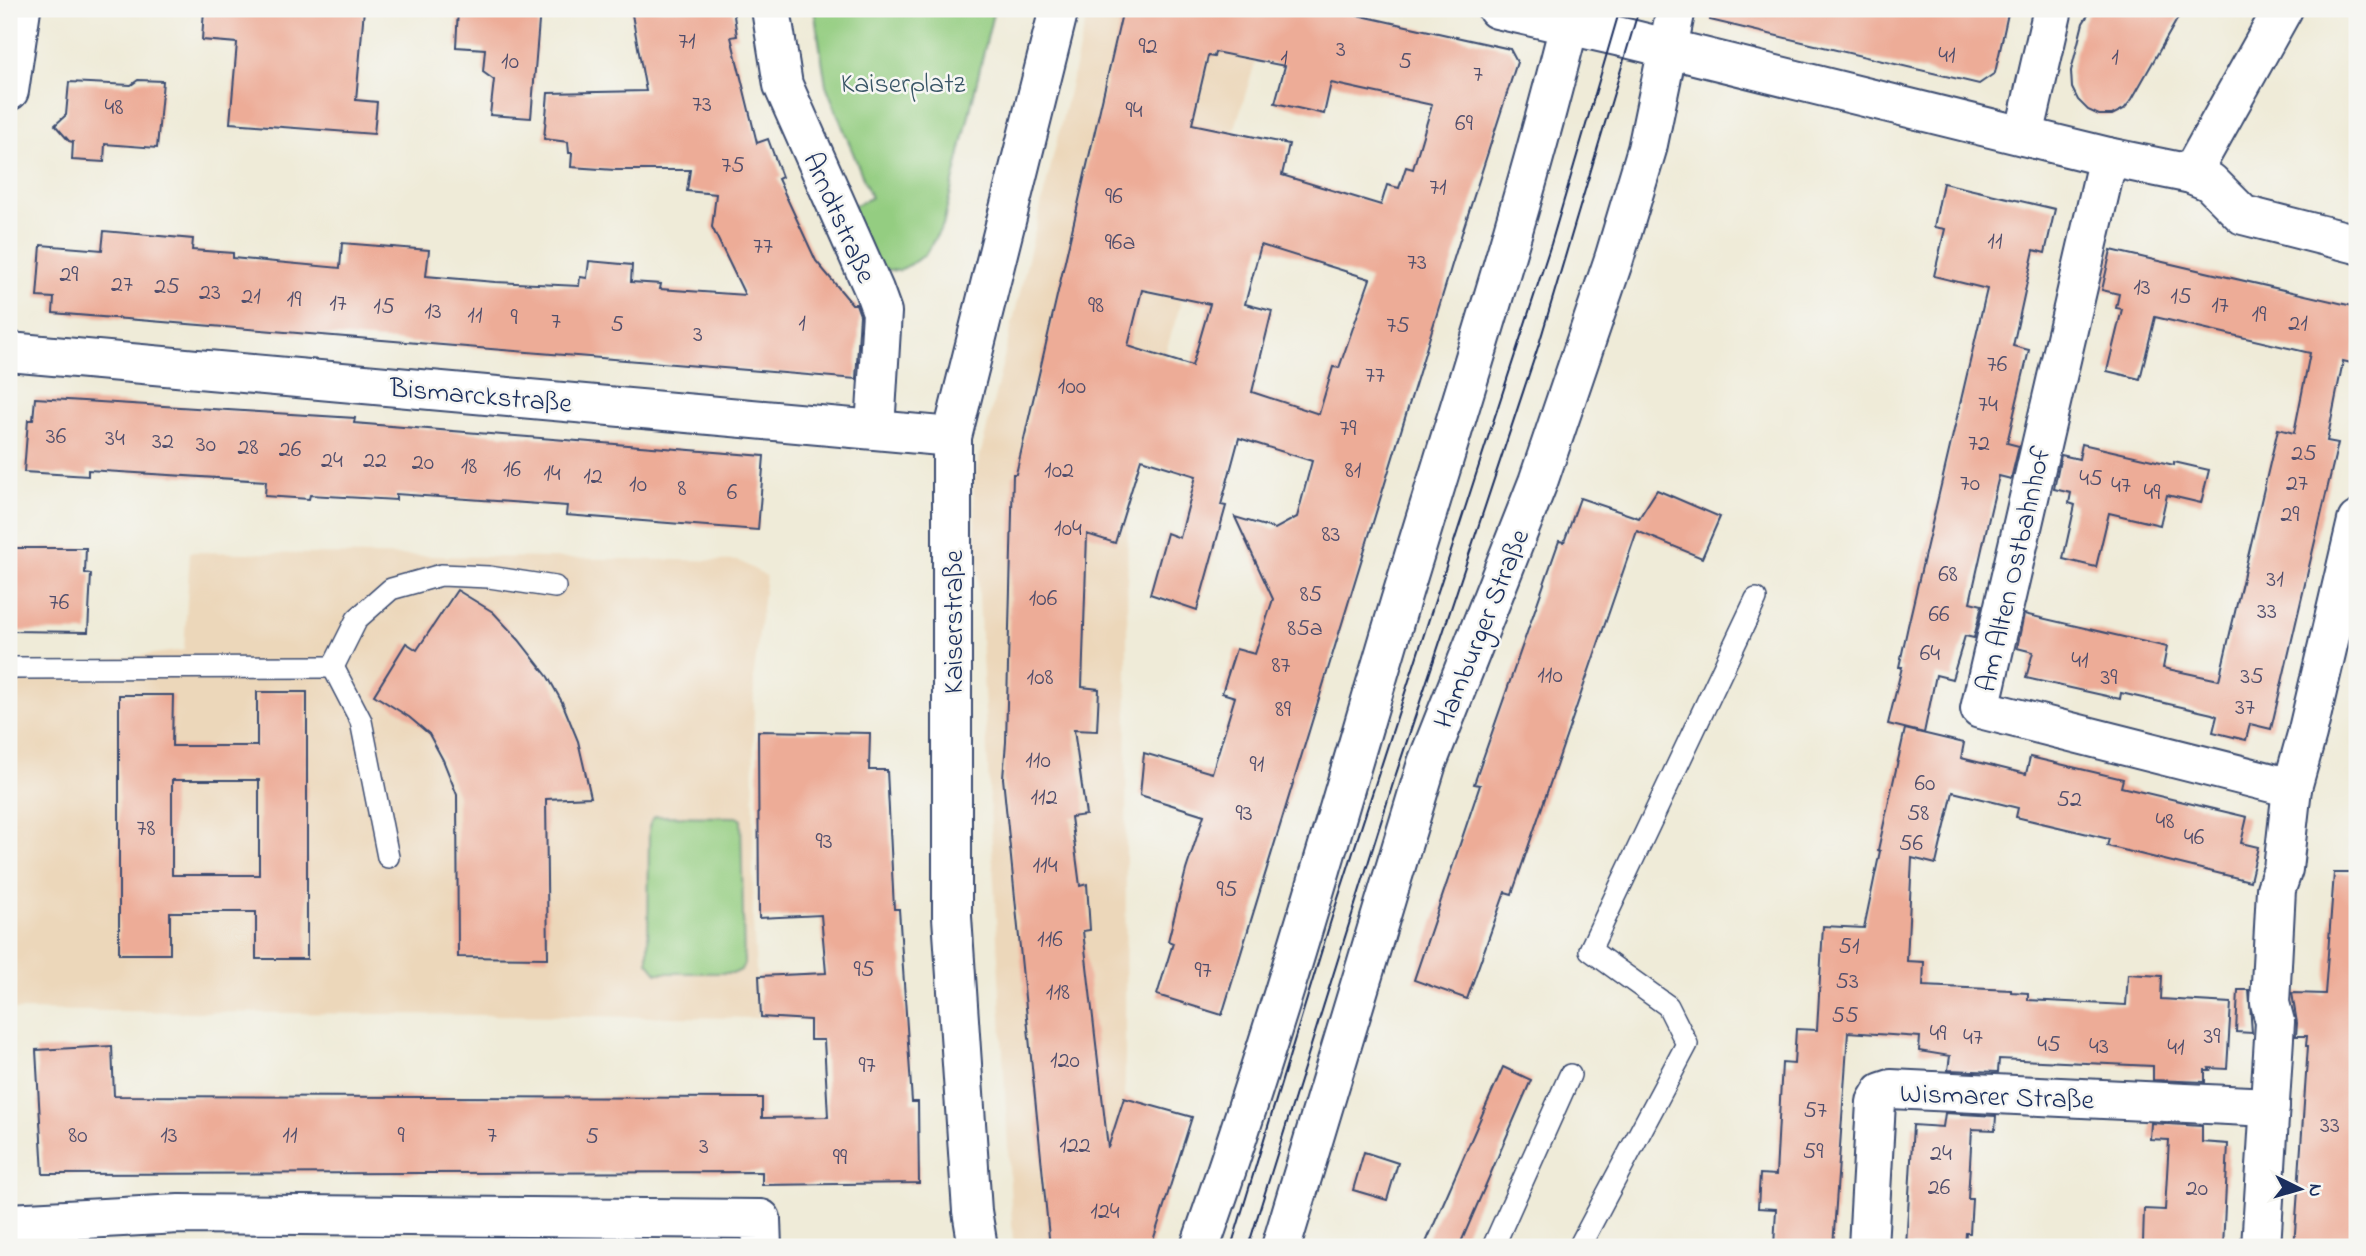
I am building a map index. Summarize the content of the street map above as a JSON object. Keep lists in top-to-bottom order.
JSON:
{
  "streets": {
    "street": [
      "Arndtstraße",
      "Bismarckstraße",
      "Am Alten Ostbahnhof",
      "Kaiserstraße",
      "Hamburger Straße",
      "Wismarer Straße"
    ]
  },
  "crossings": [
    ["Arndtstraße", "Bismarckstraße"],
    ["Bismarckstraße", "Kaiserstraße"]
  ],
  "parks": ["Kaiserplatz"],
  "house_numbers": [
    "71",
    "92",
    "3",
    "41",
    "1",
    "1",
    "10",
    "5",
    "7",
    "73",
    "48",
    "94",
    "69",
    "75",
    "71",
    "96",
    "11",
    "96a",
    "77",
    "73",
    "29",
    "27",
    "25",
    "13",
    "23",
    "21",
    "15",
    "19",
    "17",
    "98",
    "17",
    "15",
    "13",
    "19",
    "11",
    "9",
    "7",
    "1",
    "21",
    "5",
    "75",
    "3",
    "76",
    "77",
    "100",
    "74",
    "79",
    "36",
    "34",
    "32",
    "72",
    "30",
    "28",
    "26",
    "25",
    "24",
    "22",
    "20",
    "18",
    "16",
    "102",
    "81",
    "14",
    "12",
    "45",
    "70",
    "27",
    "10",
    "47",
    "8",
    "6",
    "49",
    "29",
    "104",
    "83",
    "68",
    "31",
    "85",
    "106",
    "76",
    "33",
    "66",
    "85a",
    "64",
    "41",
    "87",
    "110",
    "35",
    "108",
    "39",
    "37",
    "89",
    "110",
    "91",
    "60",
    "112",
    "52",
    "93",
    "58",
    "48",
    "78",
    "46",
    "93",
    "56",
    "114",
    "95",
    "116",
    "51",
    "95",
    "97",
    "53",
    "118",
    "55",
    "49",
    "39",
    "47",
    "45",
    "43",
    "41",
    "120",
    "97",
    "57",
    "33",
    "80",
    "13",
    "11",
    "9",
    "7",
    "5",
    "122",
    "3",
    "59",
    "24",
    "99",
    "26",
    "20",
    "124"
  ],
  "north": "right"
}
